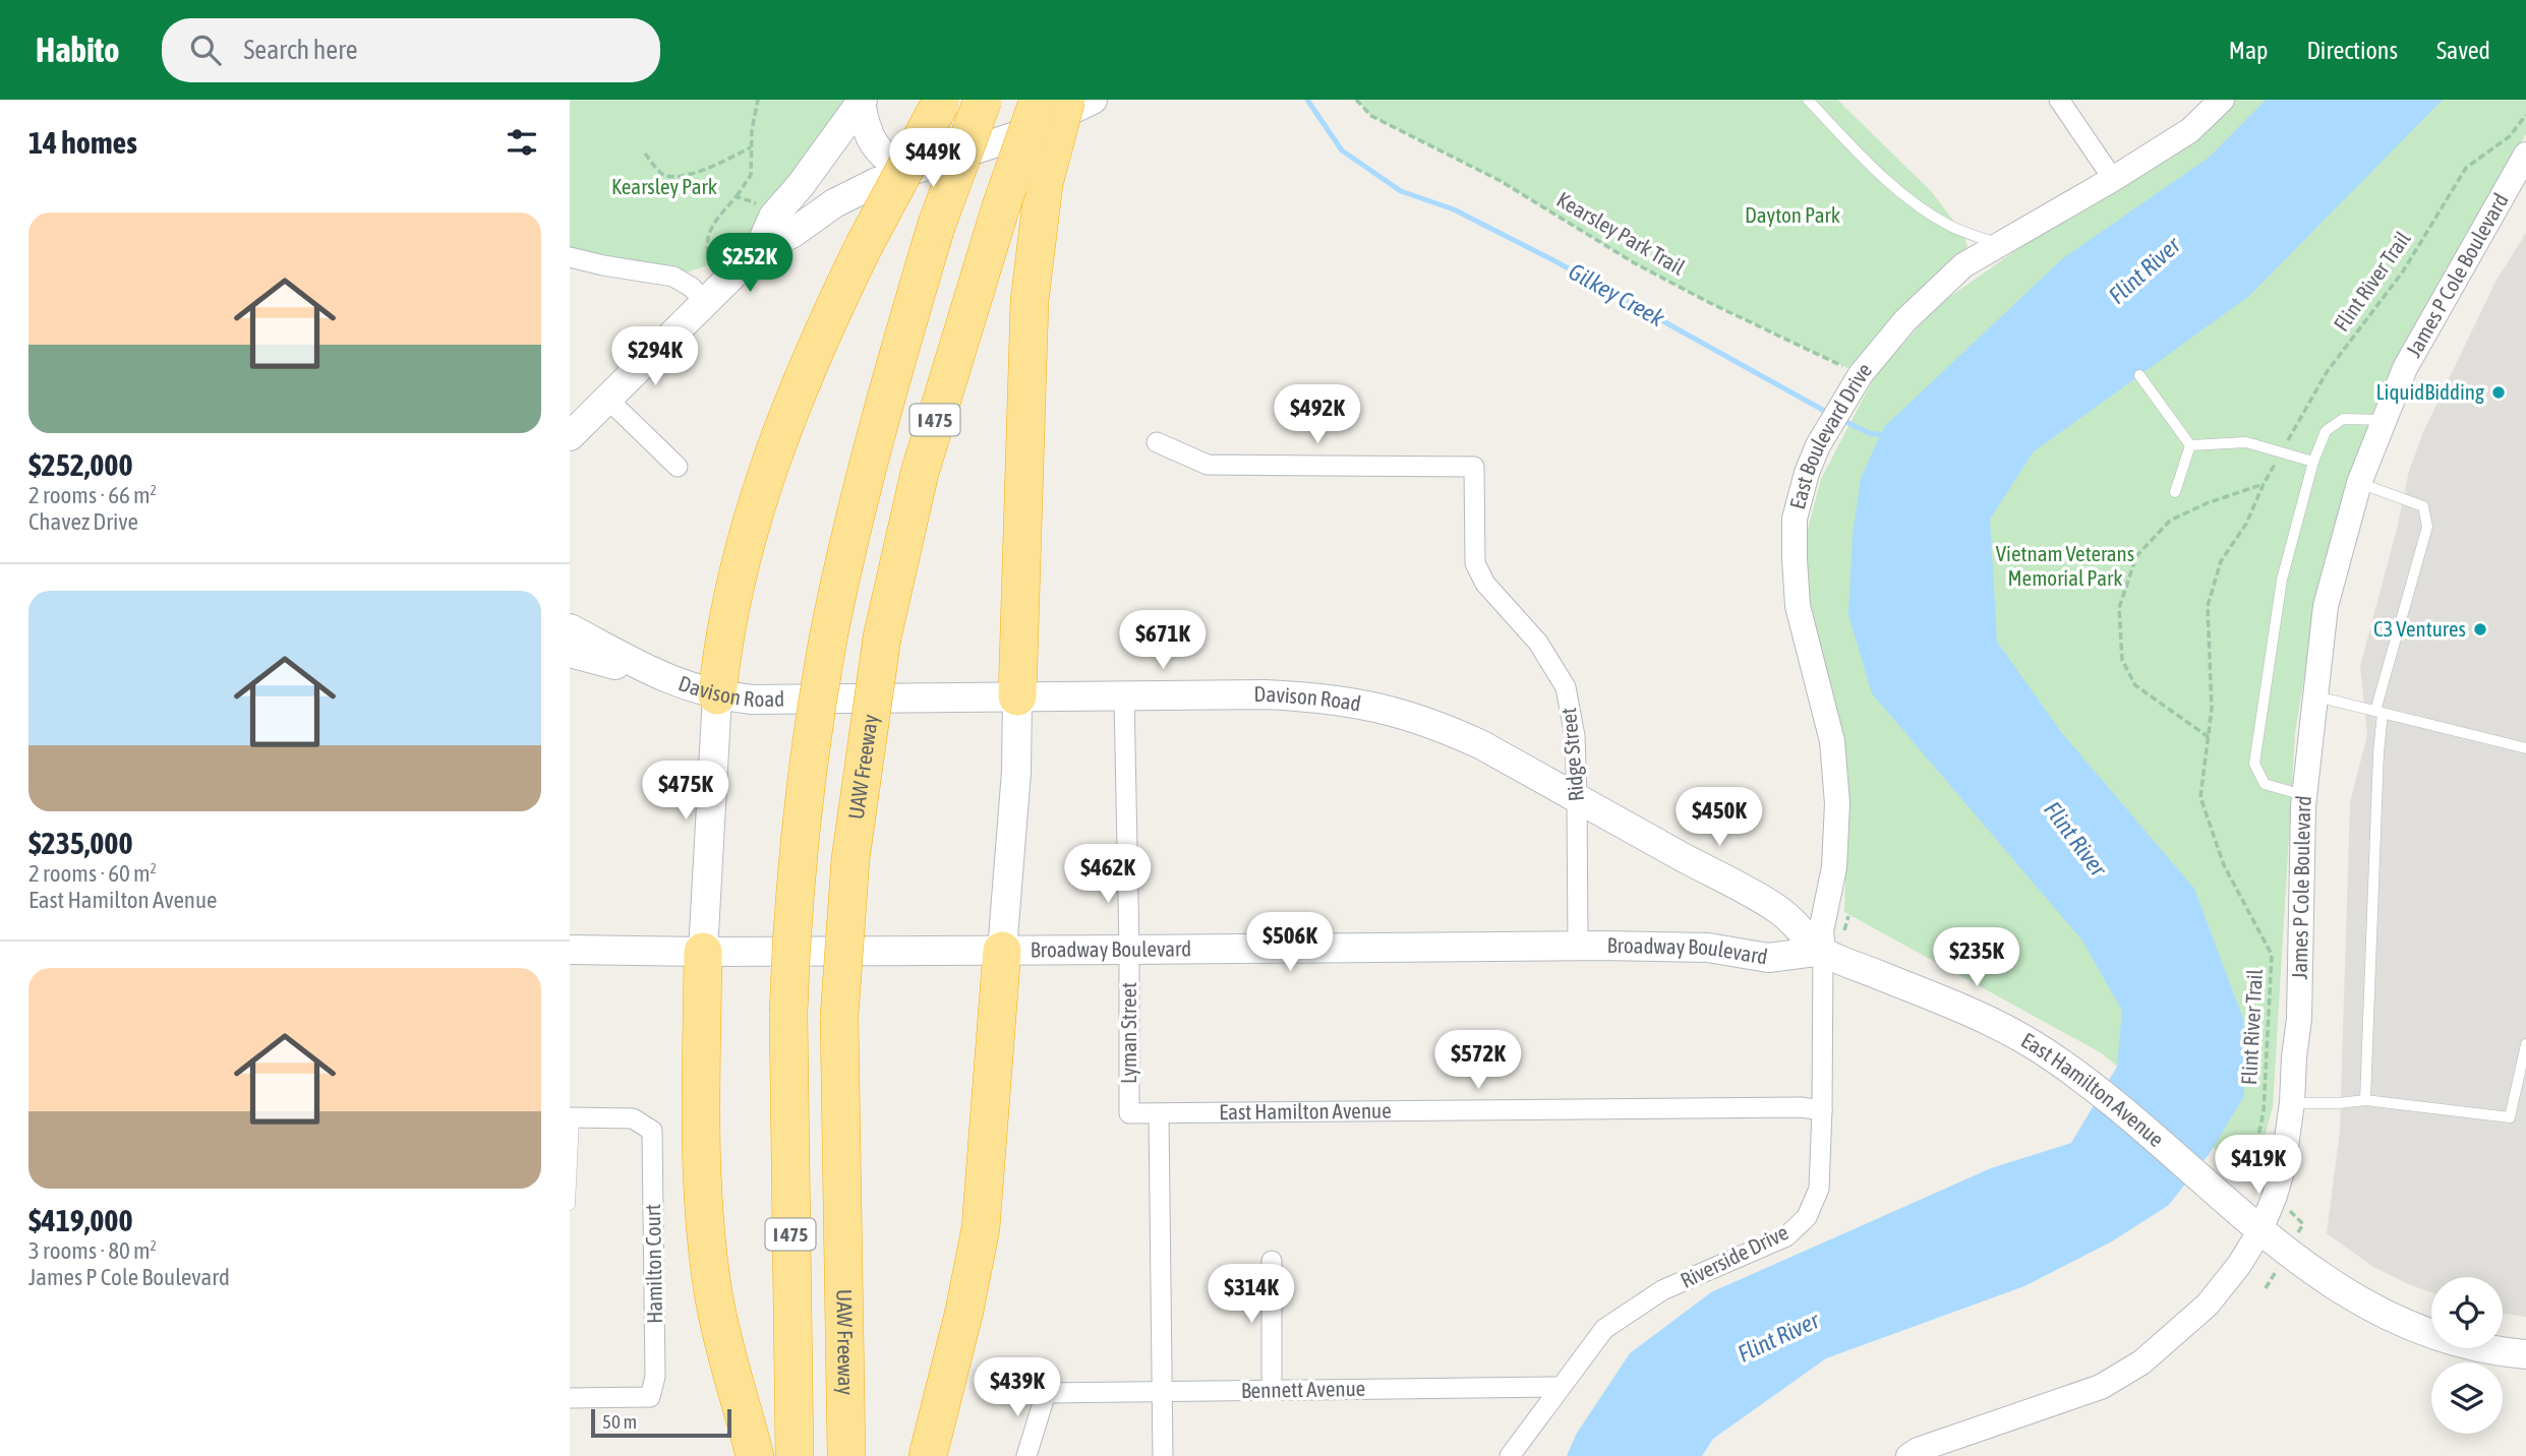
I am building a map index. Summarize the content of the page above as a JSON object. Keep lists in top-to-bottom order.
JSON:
{
  "streets": {
    "highway": ["I 475", "UAW Freeway"],
    "main road": ["Davison Road", "Broadway Boulevard", "East Hamilton Avenue"],
    "street": [
      "James P Cole Boulevard",
      "East Boulevard Drive",
      "Ridge Street",
      "Lyman Street",
      "Riverside Drive",
      "Hamilton Court",
      "Bennett Avenue"
    ],
    "path": ["Kearsley Park Trail", "Flint River Trail"]
  },
  "crossings": [
    ["Kearsley Park Trail", "East Boulevard Drive"],
    ["James P Cole Boulevard", "East Hamilton Avenue"],
    ["East Boulevard Drive", "Davison Road"],
    ["East Boulevard Drive", "Broadway Boulevard"],
    ["East Boulevard Drive", "East Hamilton Avenue"],
    ["East Boulevard Drive", "Riverside Drive"],
    ["Davison Road", "Ridge Street"],
    ["Davison Road", "Broadway Boulevard"],
    ["Davison Road", "Lyman Street"],
    ["Davison Road", "East Hamilton Avenue"],
    ["Davison Road", "Riverside Drive"],
    ["Ridge Street", "Broadway Boulevard"],
    ["Broadway Boulevard", "Lyman Street"],
    ["Broadway Boulevard", "East Hamilton Avenue"],
    ["Broadway Boulevard", "Riverside Drive"],
    ["Lyman Street", "East Hamilton Avenue"],
    ["East Hamilton Avenue", "Riverside Drive"],
    ["Riverside Drive", "Bennett Avenue"]
  ],
  "water": ["Flint River", "Gilkey Creek"],
  "parks": ["Kearsley Park", "Dayton Park", "Vietnam Veterans Memorial Park"],
  "places": ["LiquidBidding", "C3 Ventures"],
  "scale_bar": "50 m",
  "page": {
    "header": "Habito",
    "search": "Search here",
    "nav": ["Map", "Directions", "Saved"],
    "heading": "14 homes",
    "price": [
      "$449K",
      "$252K",
      "$294K",
      "$492K",
      "$671K",
      "$475K",
      "$450K",
      "$462K",
      "$506K",
      "$235K",
      "$572K",
      "$419K",
      "$314K",
      "$439K"
    ],
    "list": [
      {
        "name": "$252,000",
        "note": "2 rooms · 66 m² · Chavez Drive"
      },
      {
        "name": "$235,000",
        "note": "2 rooms · 60 m² · East Hamilton Avenue"
      },
      {
        "name": "$419,000",
        "note": "3 rooms · 80 m² · James P Cole Boulevard"
      }
    ],
    "scale": "50 m"
  }
}
